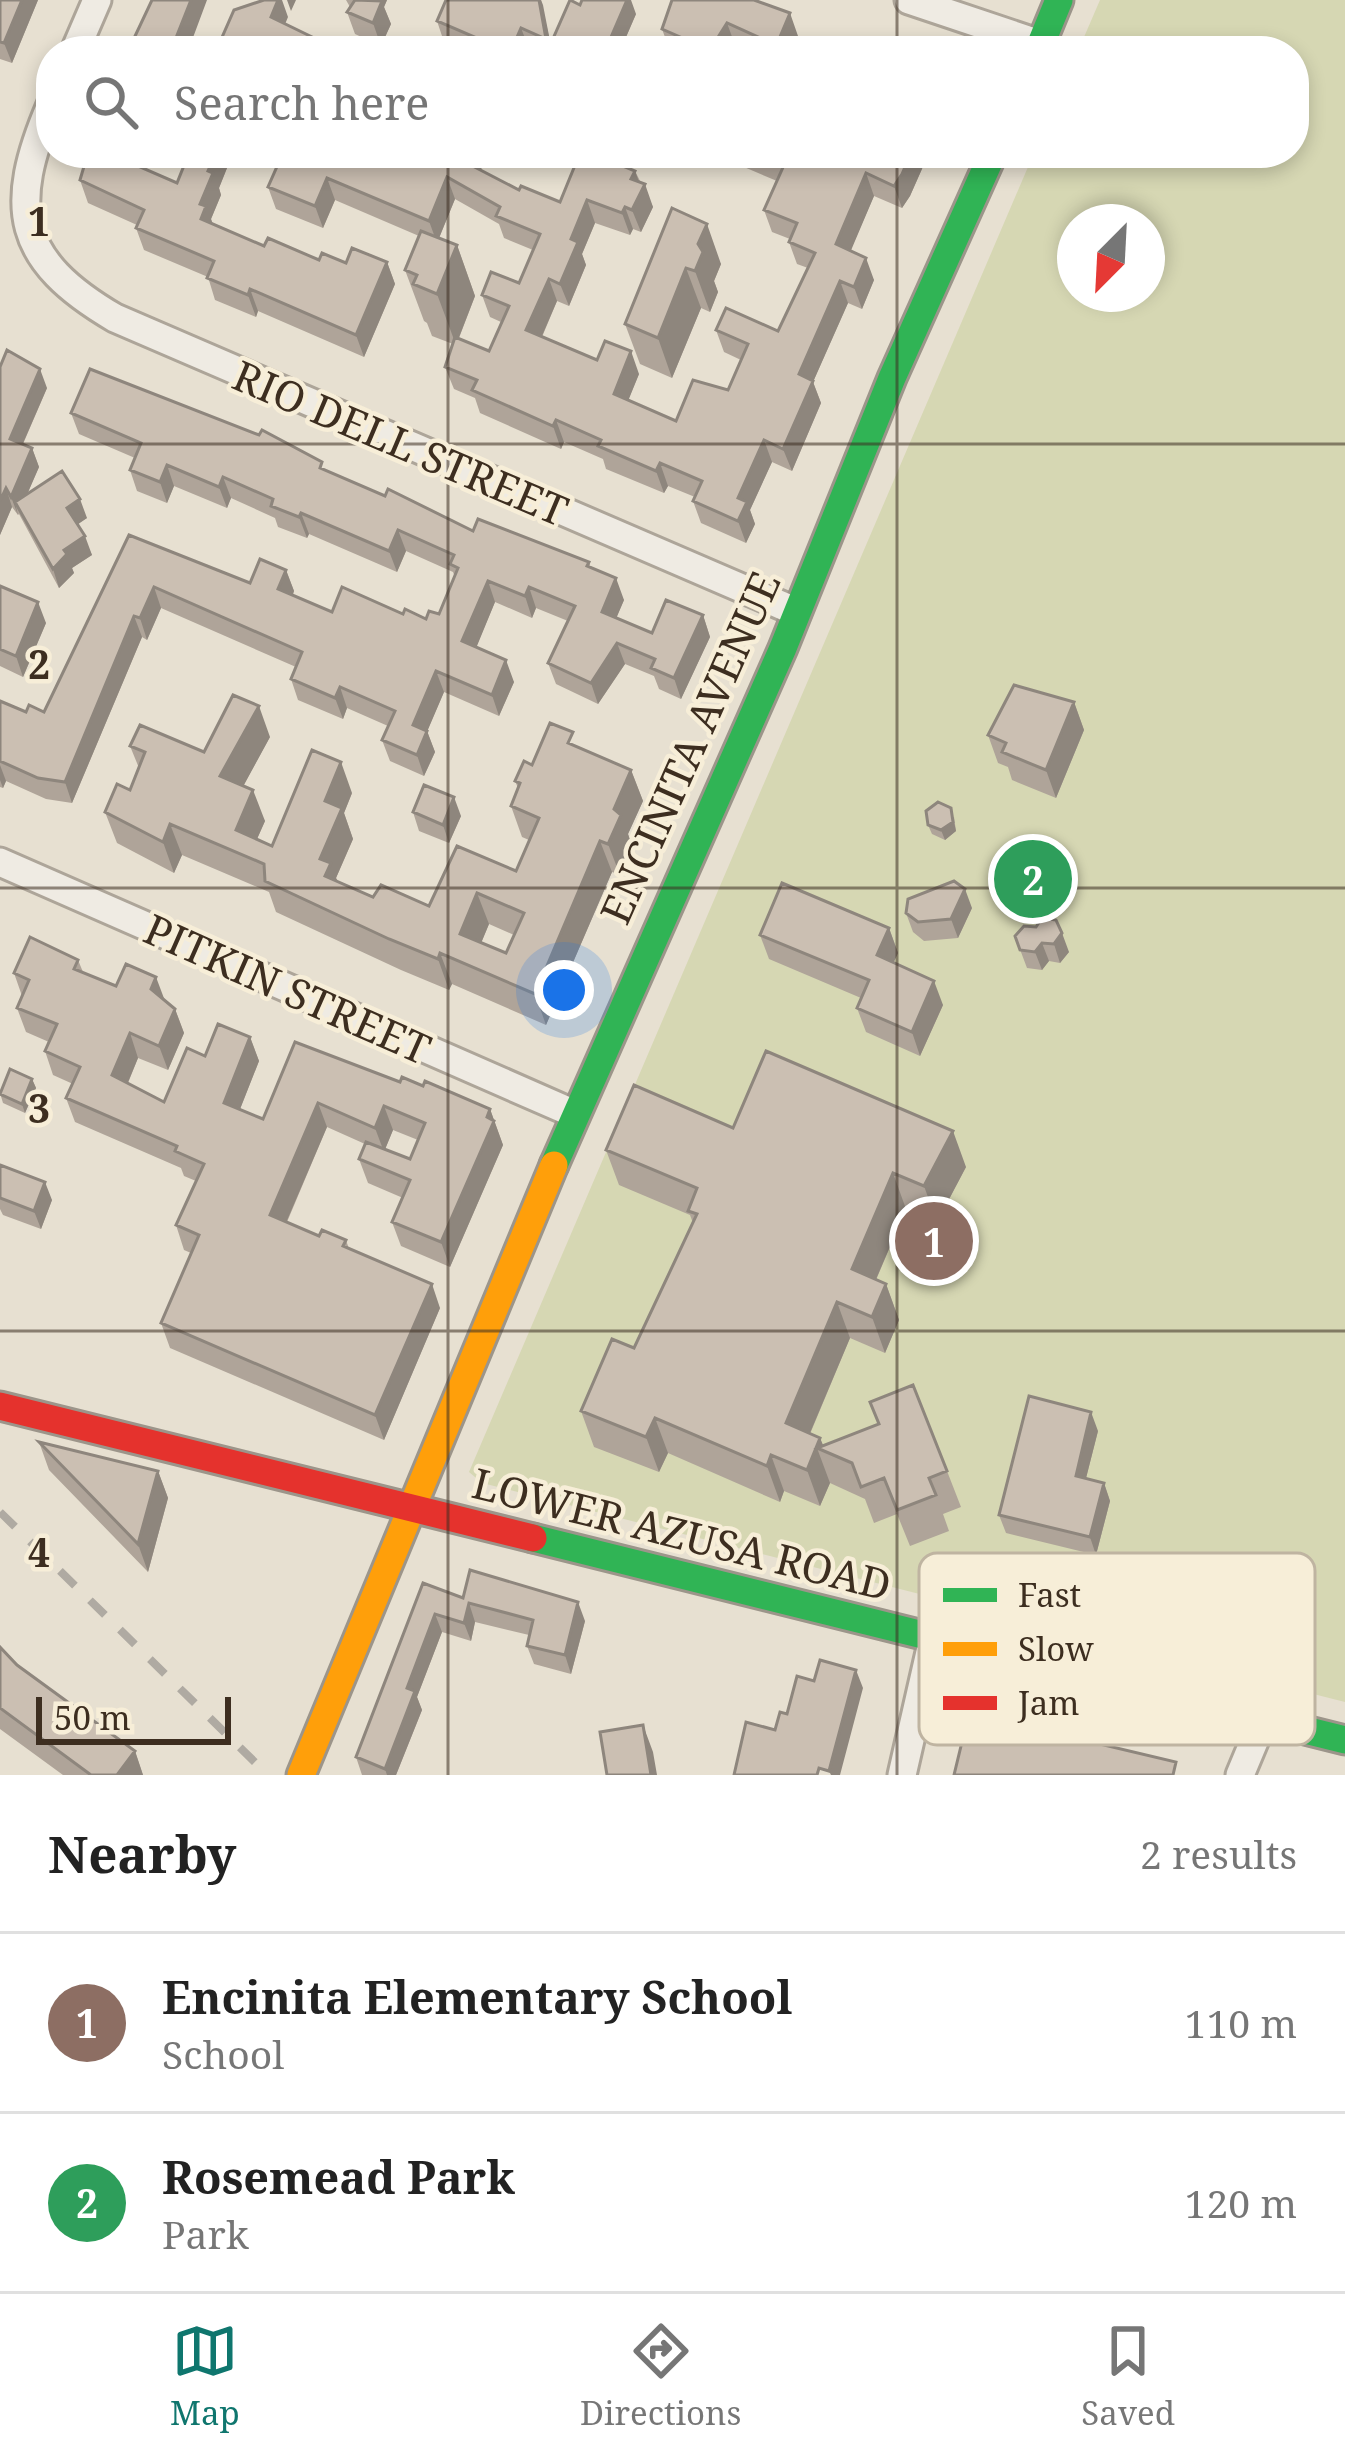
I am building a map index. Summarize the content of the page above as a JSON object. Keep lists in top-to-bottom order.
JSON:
{
  "streets": {
    "street": [
      "RIO DELL STREET",
      "ENCINITA AVENUE",
      "PITKIN STREET",
      "LOWER AZUSA ROAD"
    ]
  },
  "crossings": [
    ["RIO DELL STREET", "ENCINITA AVENUE"],
    ["ENCINITA AVENUE", "PITKIN STREET"],
    ["ENCINITA AVENUE", "LOWER AZUSA ROAD"]
  ],
  "legend": ["Fast", "Slow", "Jam"],
  "scale_bar": "50 m",
  "north": "bottom left",
  "page": {
    "search": "Search here",
    "pins": ["2", "1"],
    "scale": "50 m",
    "heading": ["Nearby", "2 results"],
    "list": [
      {
        "mark": "1",
        "name": "Encinita Elementary School",
        "note": "School",
        "value": "110 m"
      },
      {
        "mark": "2",
        "name": "Rosemead Park",
        "note": "Park",
        "value": "120 m"
      }
    ],
    "nav": ["Map", "Directions", "Saved"]
  },
  "grid": {
    "rows": [
      "1",
      "2",
      "3",
      "4"
    ]
  }
}
